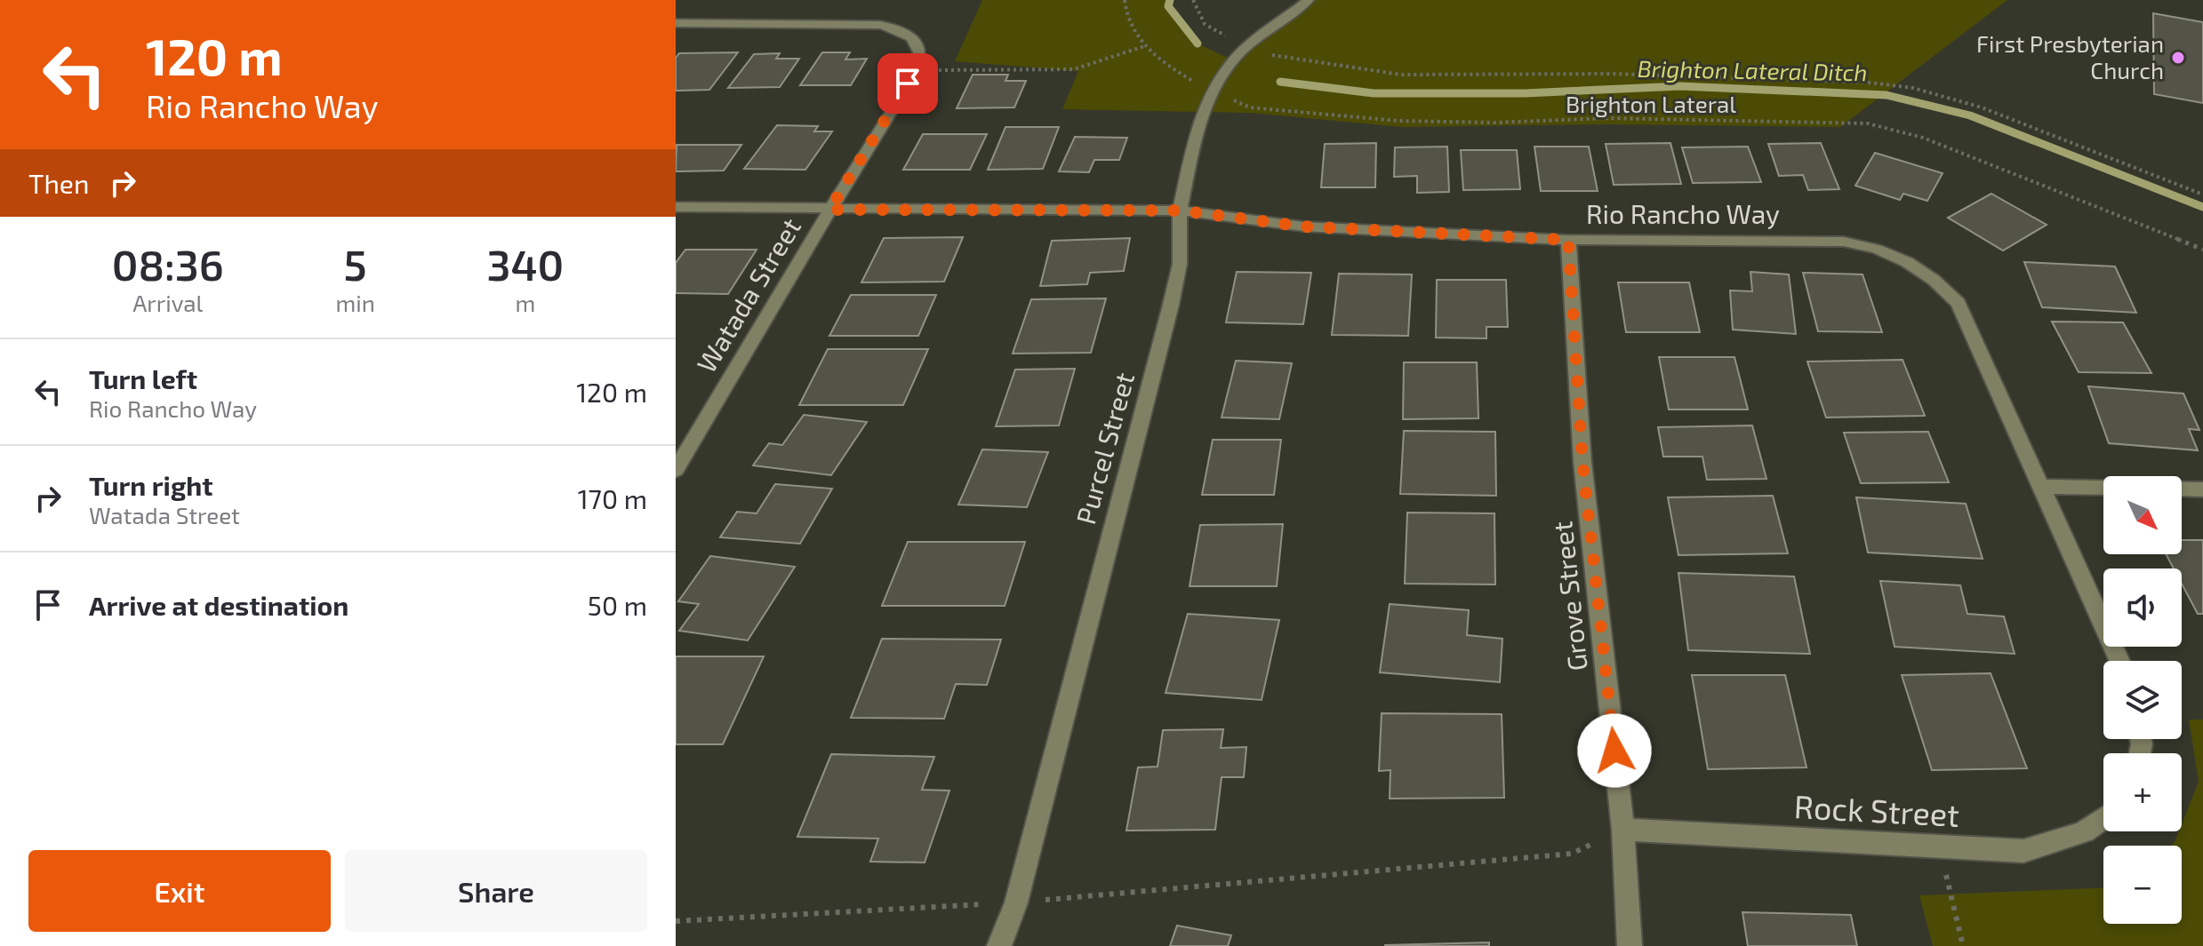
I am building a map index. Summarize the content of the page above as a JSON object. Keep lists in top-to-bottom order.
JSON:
{
  "streets": {
    "street": [
      "Rio Rancho Way",
      "Watada Street",
      "Purcel Street",
      "Grove Street",
      "Rock Street"
    ],
    "path": ["Brighton Lateral"]
  },
  "crossings": [
    ["Brighton Lateral", "Purcel Street"],
    ["Rio Rancho Way", "Watada Street"],
    ["Rio Rancho Way", "Purcel Street"],
    ["Rio Rancho Way", "Grove Street"],
    ["Grove Street", "Rock Street"]
  ],
  "water": ["Brighton Lateral Ditch"],
  "places": ["First Presbyterian Church"],
  "north": "bottom right",
  "page": {
    "turn": ["120 m", "Rio Rancho Way"],
    "then": "Then",
    "eta": [
      "08:36",
      "Arrival",
      "5",
      "min",
      "340",
      "m"
    ],
    "list": [
      {
        "name": "Turn left",
        "note": "Rio Rancho Way",
        "value": "120 m"
      },
      {
        "name": "Turn right",
        "note": "Watada Street",
        "value": "170 m"
      },
      {
        "name": "Arrive at destination",
        "value": "50 m"
      }
    ],
    "map_buttons": ["+", "−"],
    "buttons": ["Exit", "Share"]
  }
}
